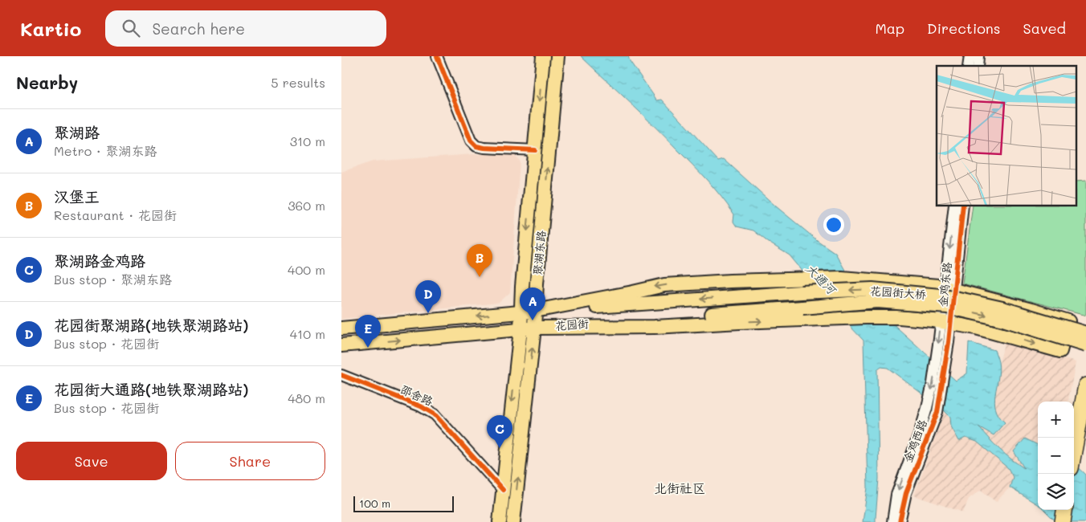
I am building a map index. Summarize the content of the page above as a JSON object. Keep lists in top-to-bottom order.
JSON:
{
  "streets": {
    "main road": ["聚湖东路", "花园街大桥", "花园街"],
    "street": ["金鸡东路", "邵舍路", "金鸡西路"]
  },
  "crossings": [
    ["聚湖东路", "花园街"],
    ["聚湖东路", "邵舍路"],
    ["金鸡东路", "金鸡西路"],
    ["花园街大桥", "花园街"]
  ],
  "districts": ["北街社区"],
  "water": ["大通河"],
  "scale_bar": "100 m",
  "page": {
    "header": "Kartio",
    "search": "Search here",
    "nav": ["Map", "Directions", "Saved"],
    "heading": ["Nearby", "5 results"],
    "list": [
      {
        "mark": "A",
        "name": "聚湖路",
        "note": "Metro · 聚湖东路",
        "value": "310 m"
      },
      {
        "mark": "B",
        "name": "汉堡王",
        "note": "Restaurant · 花园街",
        "value": "360 m"
      },
      {
        "mark": "C",
        "name": "聚湖路金鸡路",
        "note": "Bus stop · 聚湖东路",
        "value": "400 m"
      },
      {
        "mark": "D",
        "name": "花园街聚湖路(地铁聚湖路站)",
        "note": "Bus stop · 花园街",
        "value": "410 m"
      },
      {
        "mark": "E",
        "name": "花园街大通路(地铁聚湖路站)",
        "note": "Bus stop · 花园街",
        "value": "480 m"
      }
    ],
    "pins": [
      "B",
      "D",
      "A",
      "E",
      "C"
    ],
    "map_buttons": ["+", "−"],
    "buttons": ["Save", "Share"],
    "scale": "100 m"
  }
}
